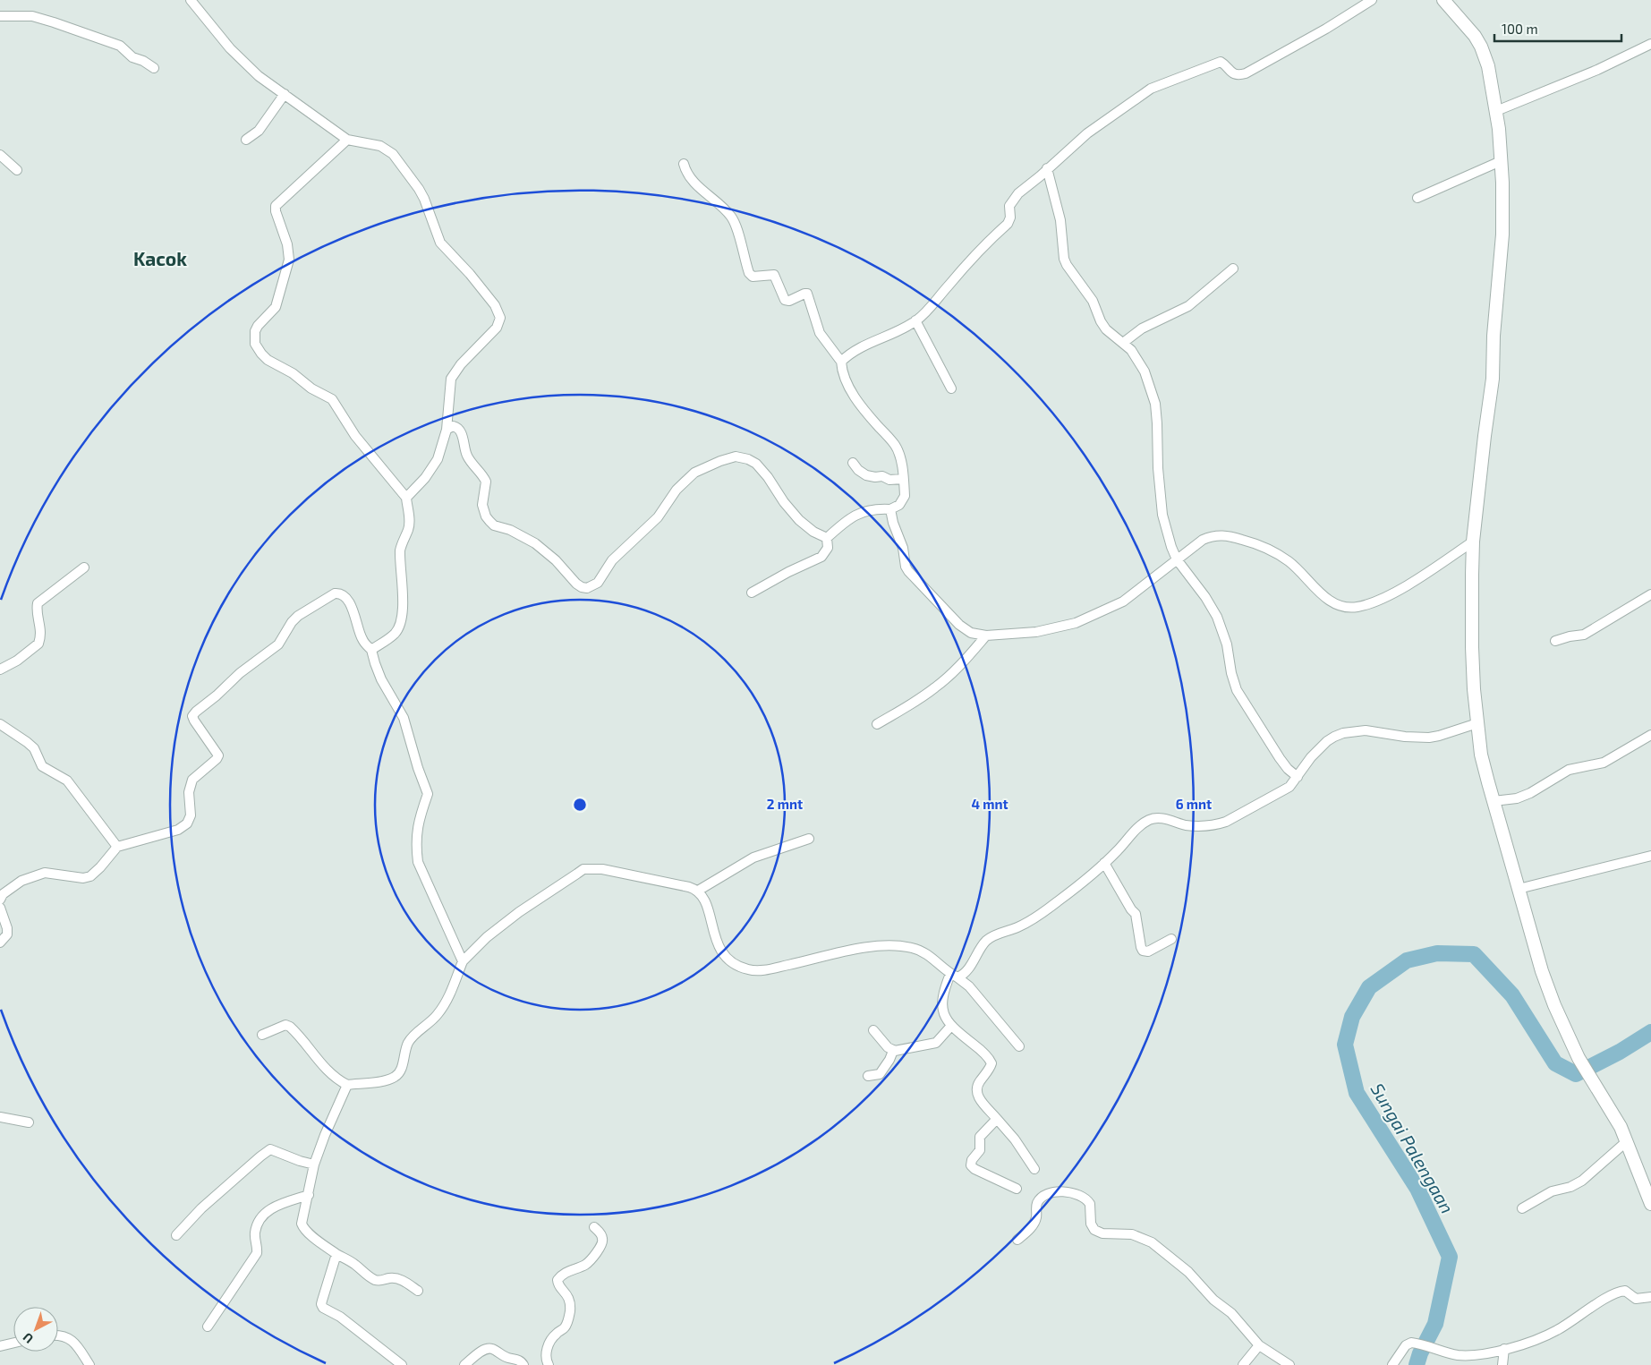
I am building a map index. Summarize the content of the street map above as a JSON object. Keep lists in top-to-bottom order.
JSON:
{
  "districts": ["Kacok"],
  "water": ["Sungai Palengaan"],
  "scale_bar": "100 m",
  "north": "bottom left",
  "rings": ["2 mnt", "4 mnt", "6 mnt"]
}
